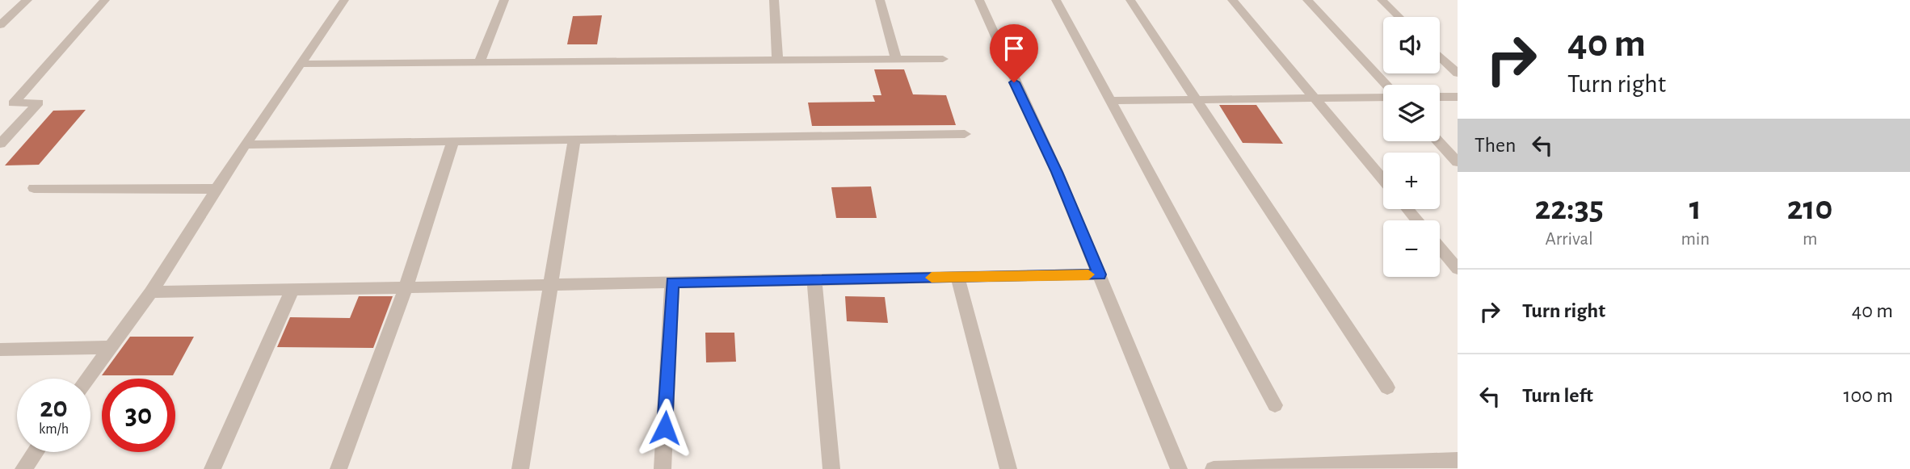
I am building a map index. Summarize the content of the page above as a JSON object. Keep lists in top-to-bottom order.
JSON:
{
  "page": {
    "turn": ["40 m", "Turn right"],
    "map_buttons": ["+", "−"],
    "then": "Then",
    "eta": [
      "22:35",
      "Arrival",
      "1",
      "min",
      "210",
      "m"
    ],
    "list": [
      {
        "name": "Turn right",
        "value": "40 m"
      },
      {
        "name": "Turn left",
        "value": "100 m"
      }
    ],
    "speed": "20 km/h",
    "limit": "30"
  }
}
